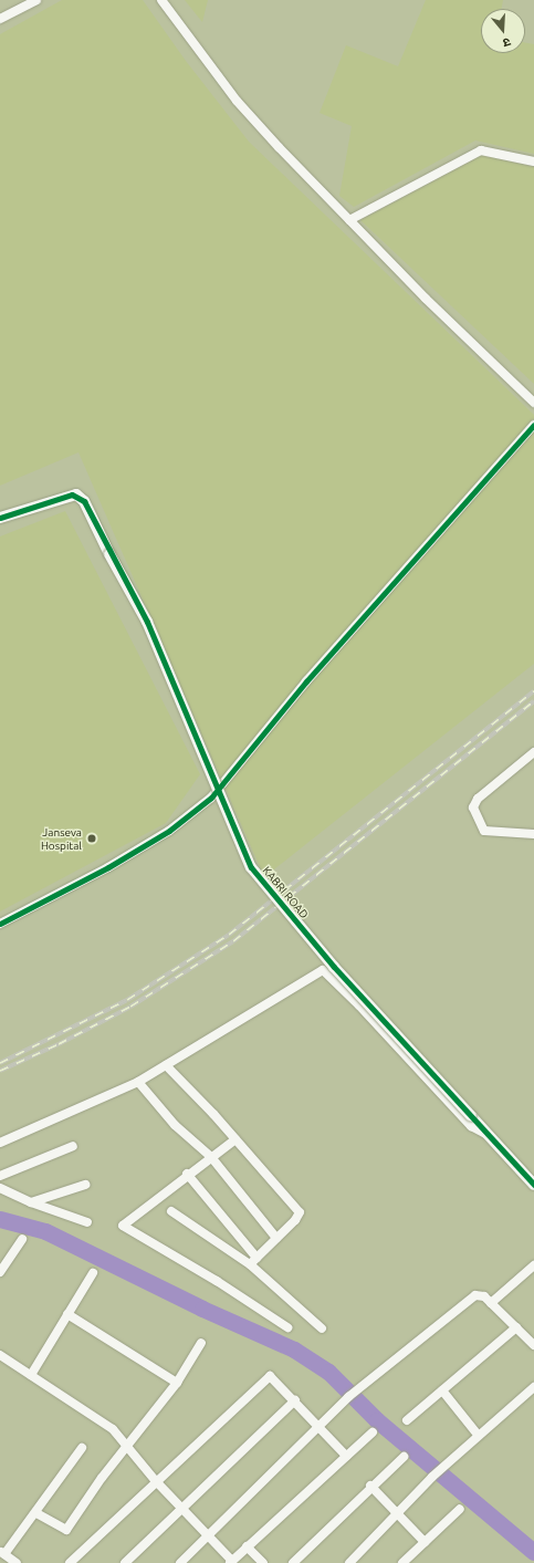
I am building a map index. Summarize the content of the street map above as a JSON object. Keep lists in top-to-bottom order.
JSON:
{
  "streets": {
    "street": ["KABRI ROAD"]
  },
  "places": ["Janseva Hospital"],
  "north": "bottom"
}
